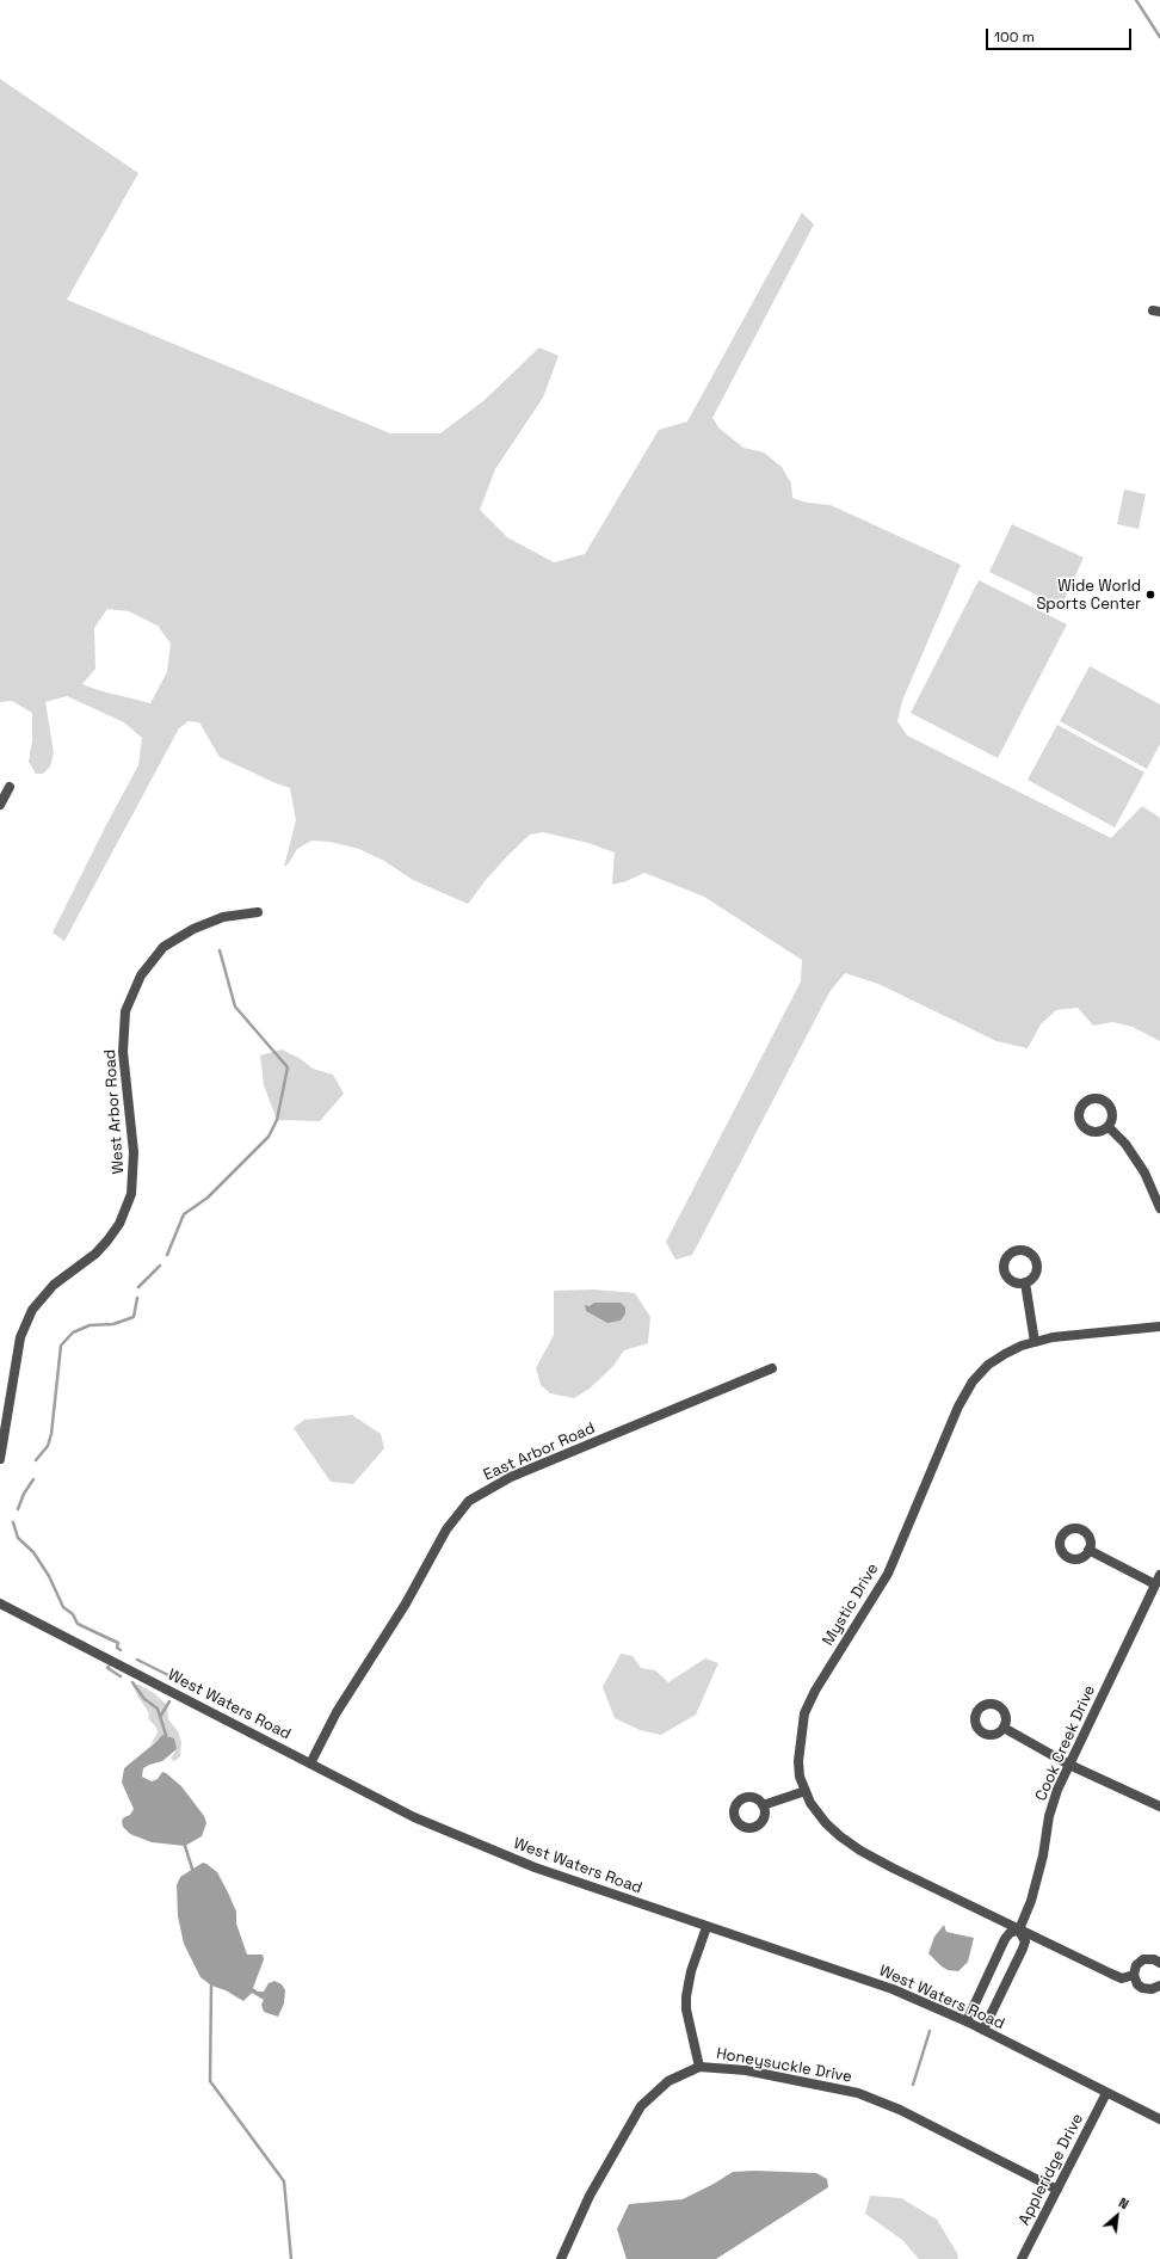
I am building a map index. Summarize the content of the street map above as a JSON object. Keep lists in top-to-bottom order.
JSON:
{
  "streets": {
    "street": [
      "West Arbor Road",
      "East Arbor Road",
      "Mystic Drive",
      "West Waters Road",
      "Cook Creek Drive",
      "Honeysuckle Drive",
      "Appleridge Drive"
    ]
  },
  "crossings": [
    ["East Arbor Road", "West Waters Road"],
    ["Mystic Drive", "Cook Creek Drive"],
    ["West Waters Road", "Cook Creek Drive"],
    ["West Waters Road", "Appleridge Drive"],
    ["Honeysuckle Drive", "Appleridge Drive"]
  ],
  "places": ["Wide World Sports Center"],
  "scale_bar": "100 m",
  "north": "top right"
}
